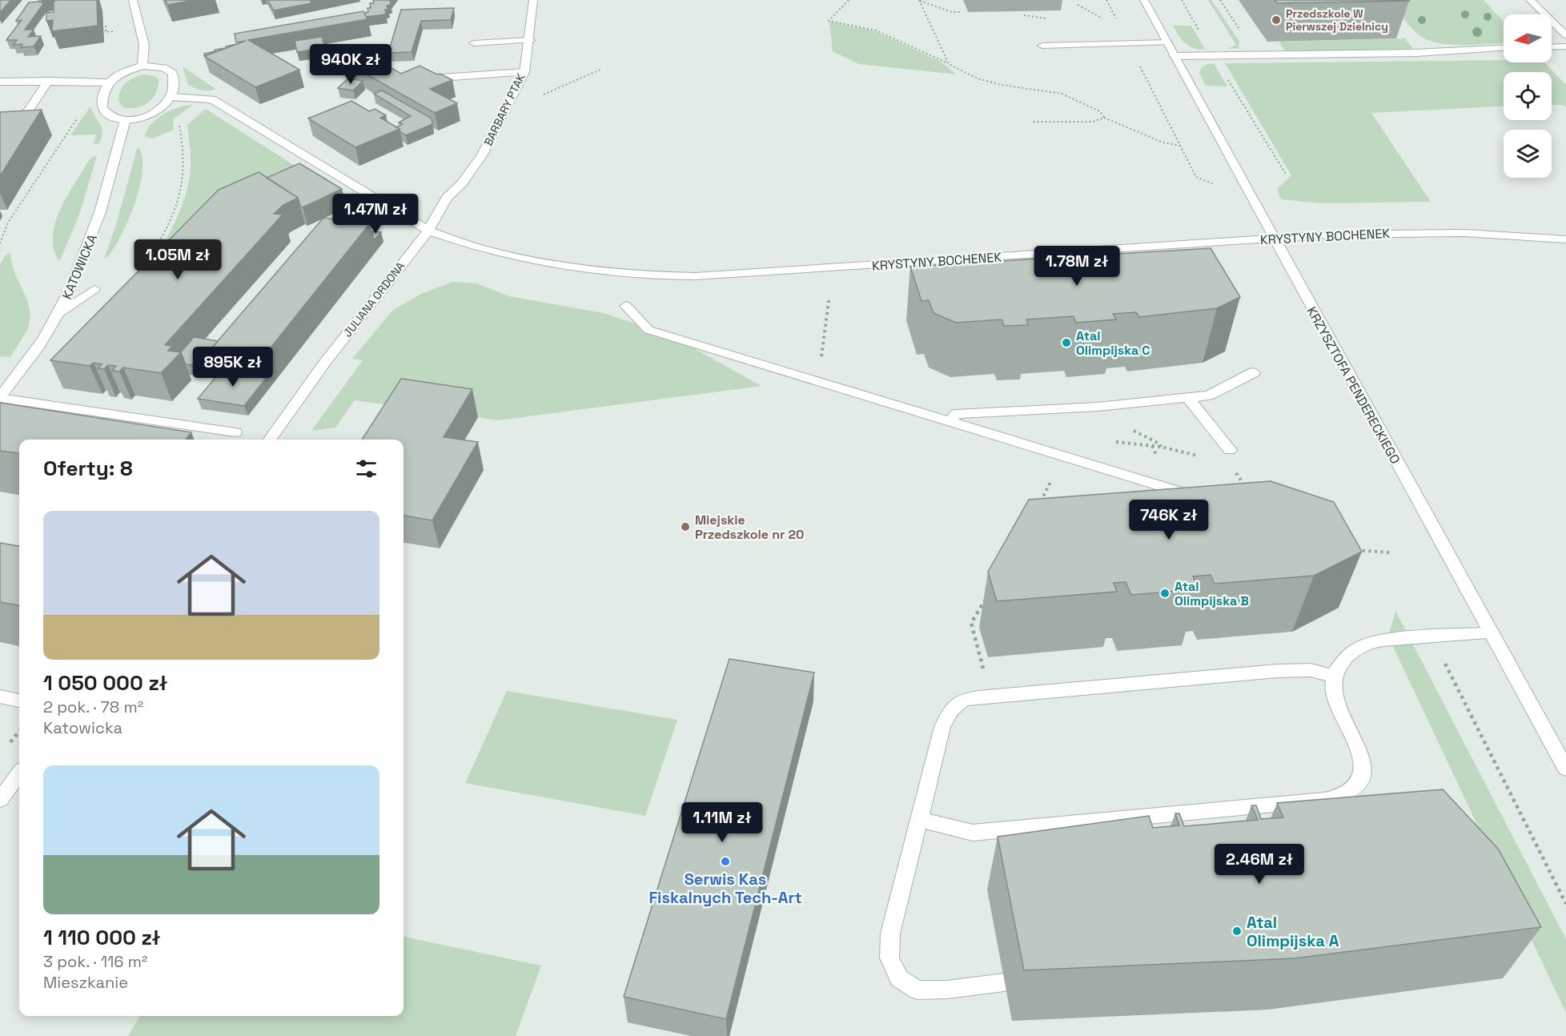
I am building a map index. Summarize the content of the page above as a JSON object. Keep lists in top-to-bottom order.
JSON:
{
  "streets": {
    "street": [
      "BARBARY PTAK",
      "KRYSTYNY BOCHENEK",
      "KATOWICKA",
      "JULIANA ORDONA",
      "KRZYSZTOFA PENDERECKIEGO"
    ]
  },
  "crossings": [
    ["BARBARY PTAK", "KRYSTYNY BOCHENEK"],
    ["BARBARY PTAK", "JULIANA ORDONA"],
    ["KRYSTYNY BOCHENEK", "JULIANA ORDONA"],
    ["KRYSTYNY BOCHENEK", "KRZYSZTOFA PENDERECKIEGO"]
  ],
  "places": [
    "Przedszkole W Pierwszej Dzielnicy",
    "Atal Olimpijska C",
    "Miejskie Przedszkole nr 20",
    "Atal Olimpijska B",
    "Serwis Kas Fiskalnych Tech-Art",
    "Atal Olimpijska A"
  ],
  "north": "left",
  "page": {
    "price": [
      "940K zł",
      "1.47M zł",
      "1.05M zł",
      "1.78M zł",
      "895K zł",
      "746K zł",
      "1.11M zł",
      "2.46M zł"
    ],
    "heading": "Oferty: 8",
    "list": [
      {
        "name": "1 050 000 zł",
        "note": "2 pok. · 78 m² · Katowicka"
      },
      {
        "name": "1 110 000 zł",
        "note": "3 pok. · 116 m² · Mieszkanie"
      }
    ]
  }
}
